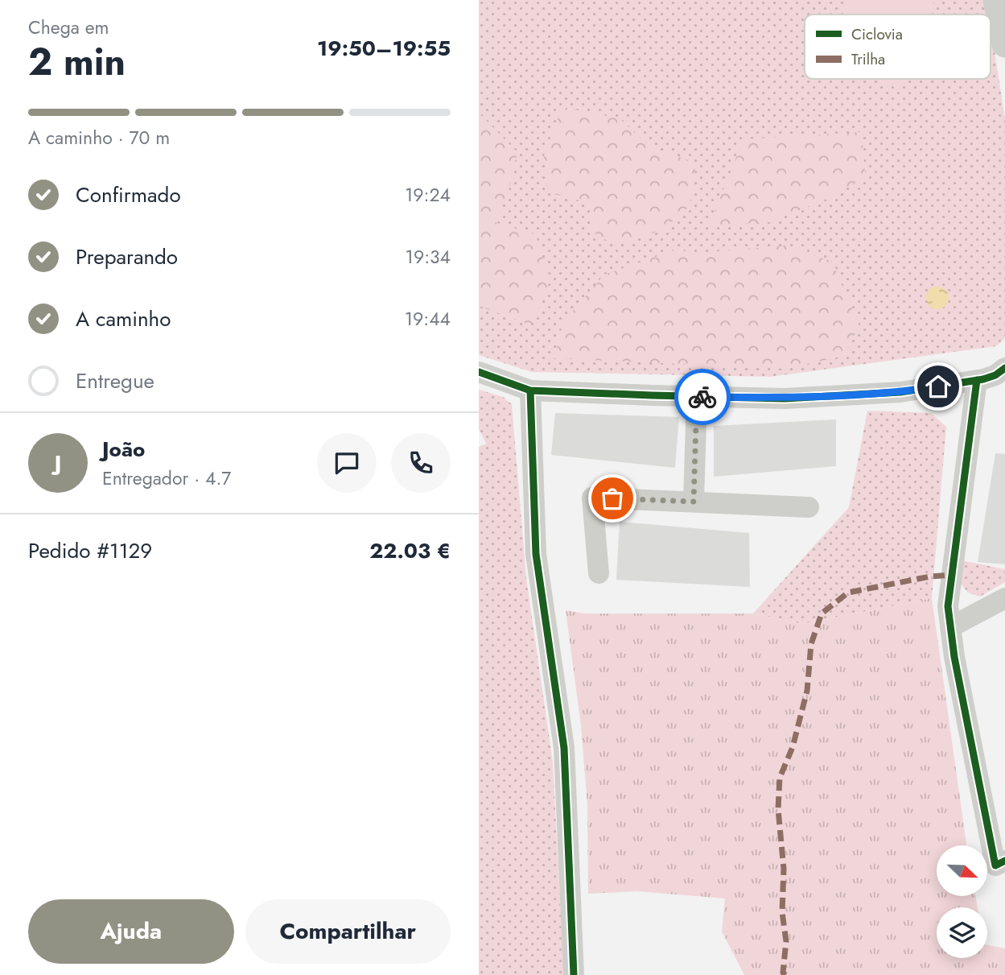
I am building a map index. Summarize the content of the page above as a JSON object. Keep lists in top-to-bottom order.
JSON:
{
  "legend": ["Ciclovia", "Trilha"],
  "north": "bottom right",
  "page": {
    "heading": ["2 min", "Chega em", "19:50–19:55"],
    "panel": [
      "João",
      "Entregador · 4.7",
      "Pedido #1129",
      "22.03 €"
    ],
    "bar": "A caminho · 70 m",
    "list": [
      ["Confirmado", "19:24"],
      ["Preparando", "19:34"],
      ["A caminho", "19:44"],
      "Entregue"
    ],
    "round": "J",
    "buttons": ["Ajuda", "Compartilhar"]
  }
}
